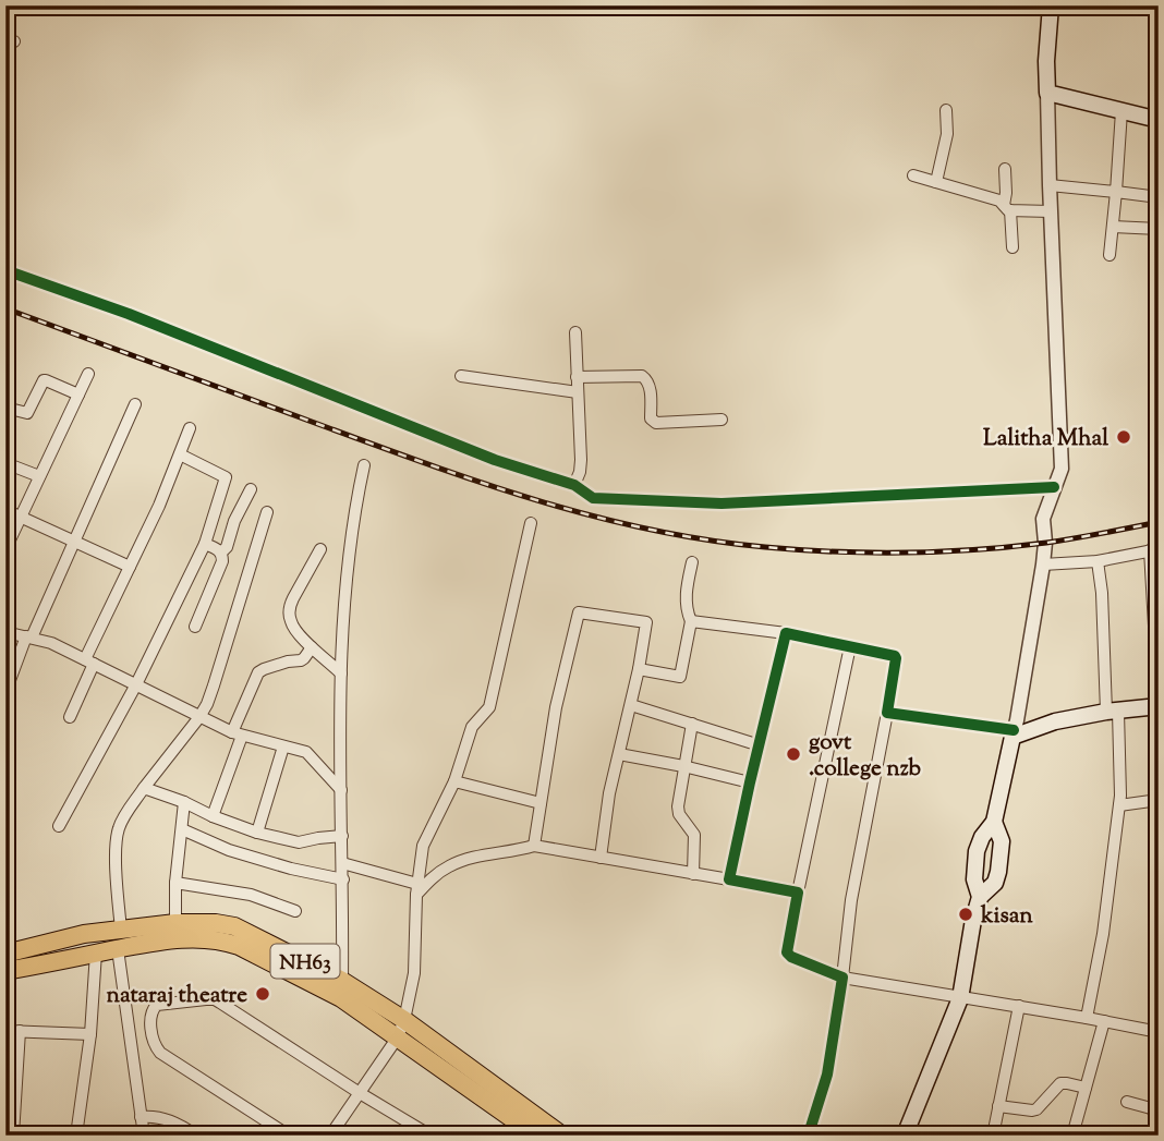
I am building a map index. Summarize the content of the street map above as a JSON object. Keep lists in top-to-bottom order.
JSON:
{
  "streets": {
    "highway": ["NH63"]
  },
  "places": [
    "Lalitha Mhal",
    "govt .college nzb",
    "kisan",
    "nataraj theatre"
  ]
}
